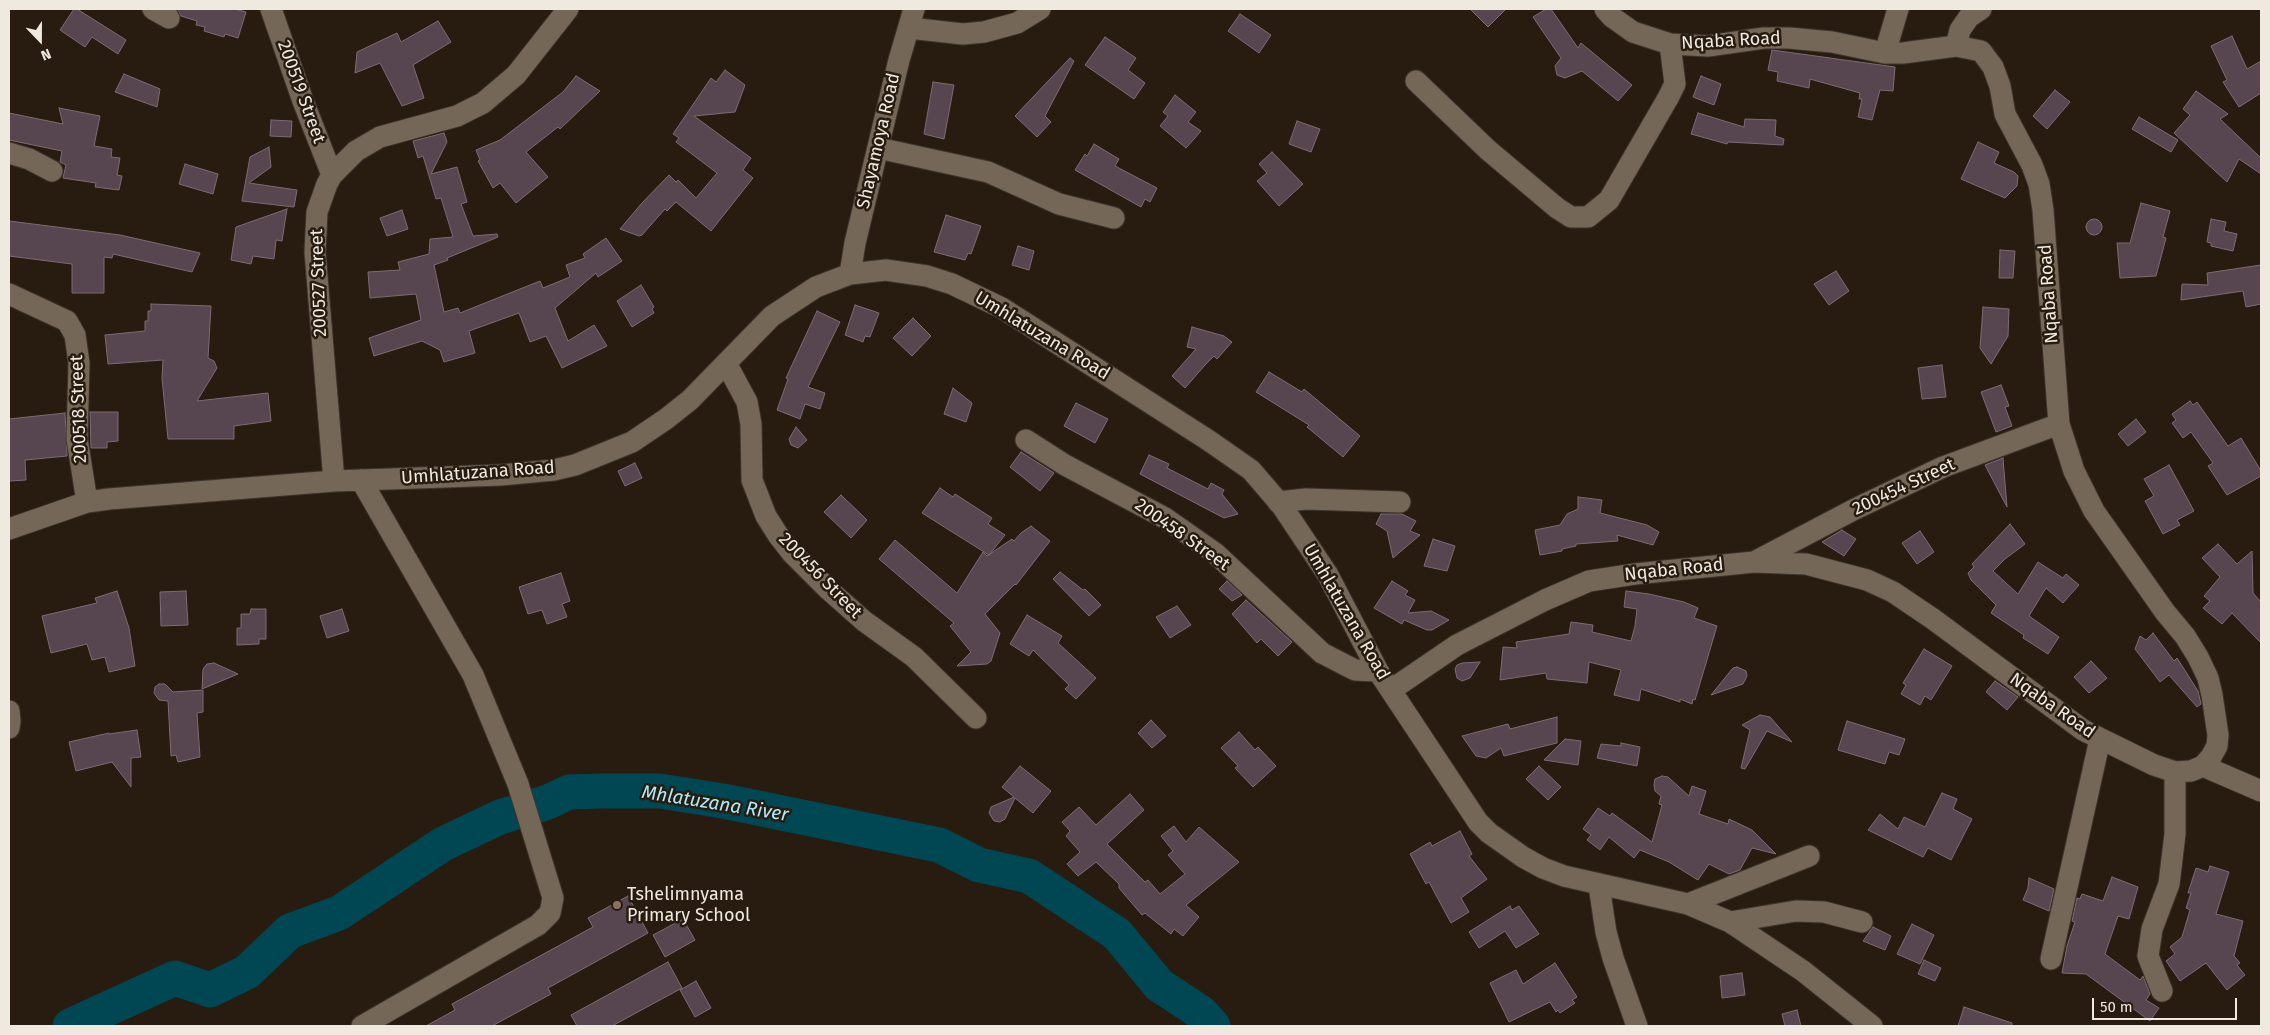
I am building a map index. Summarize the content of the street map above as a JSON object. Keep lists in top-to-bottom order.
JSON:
{
  "streets": {
    "street": [
      "Nqaba Road",
      "200519 Street",
      "Shayamoya Road",
      "200527 Street",
      "Umhlatuzana Road",
      "200518 Street",
      "200454 Street",
      "200458 Street",
      "200456 Street"
    ]
  },
  "crossings": [
    ["Nqaba Road", "Umhlatuzana Road"],
    ["Nqaba Road", "200454 Street"],
    ["200519 Street", "200527 Street"],
    ["Shayamoya Road", "Umhlatuzana Road"],
    ["200527 Street", "Umhlatuzana Road"],
    ["Umhlatuzana Road", "200518 Street"],
    ["Umhlatuzana Road", "200458 Street"],
    ["Umhlatuzana Road", "200456 Street"]
  ],
  "water": ["Mhlatuzana River"],
  "places": ["Tshelimnyama Primary School"],
  "scale_bar": "50 m",
  "north": "bottom"
}
